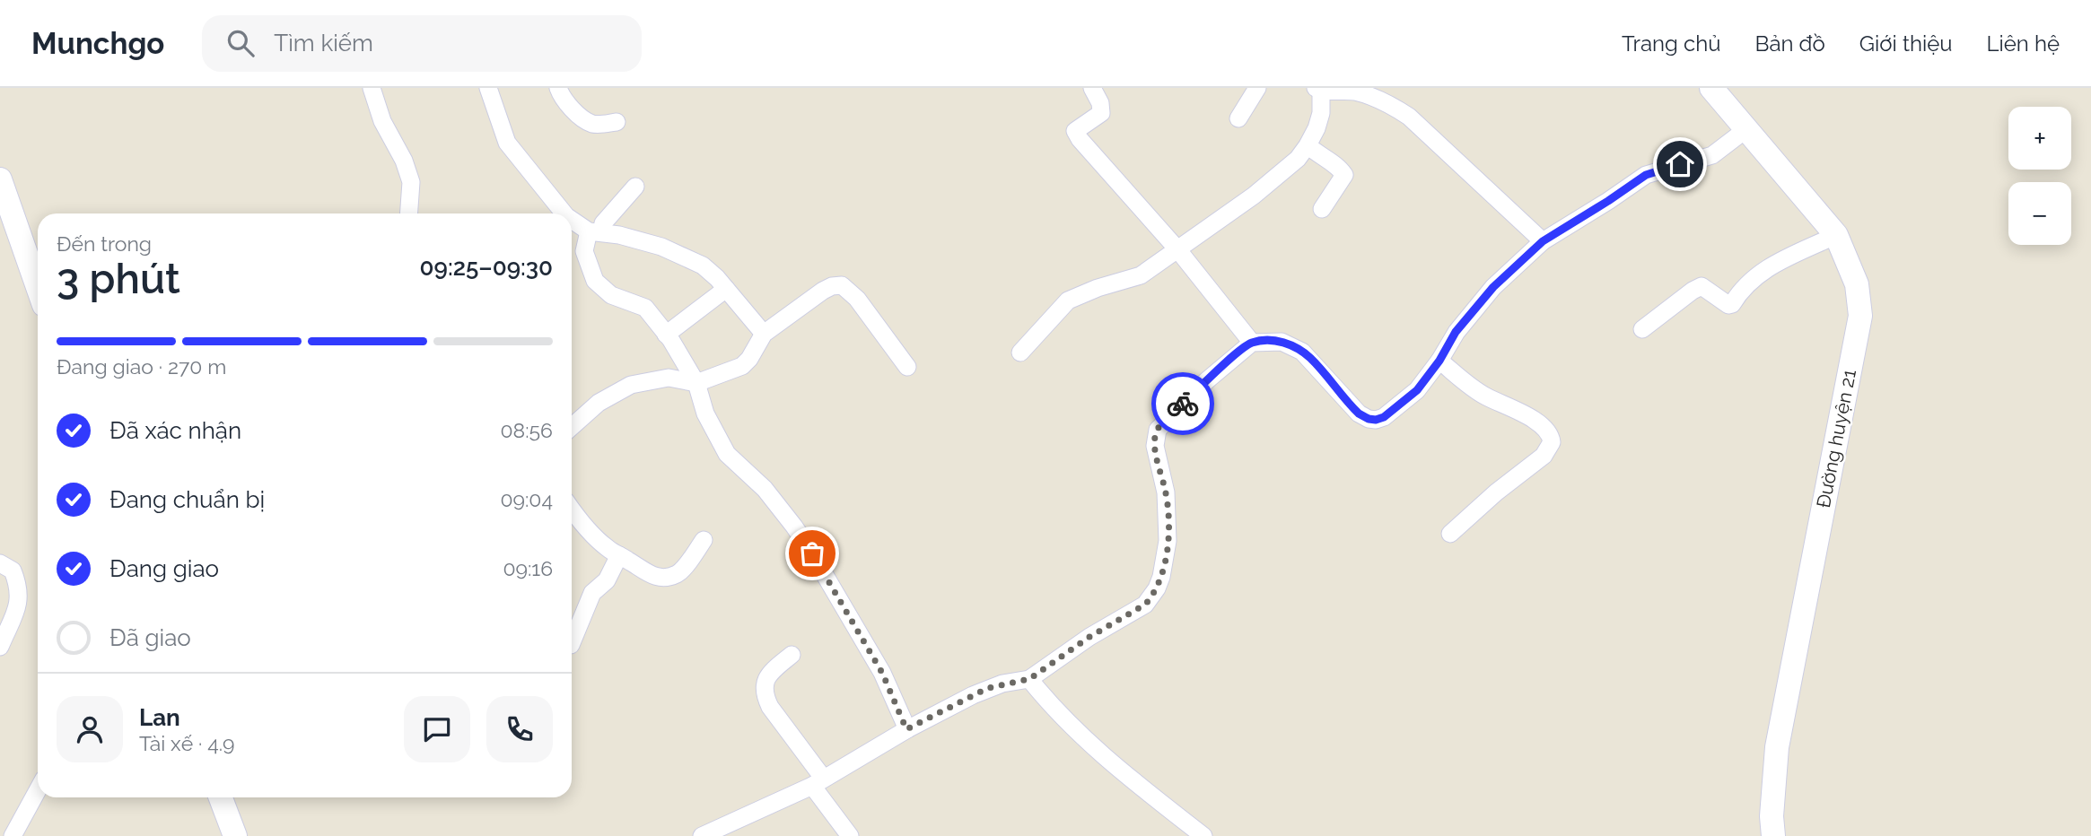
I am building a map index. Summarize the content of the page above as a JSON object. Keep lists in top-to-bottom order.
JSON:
{
  "streets": {
    "street": ["Đường huyện 21"]
  },
  "page": {
    "header": "Munchgo",
    "search": "Tìm kiếm",
    "nav": [
      "Trang chủ",
      "Bản đồ",
      "Giới thiệu",
      "Liên hệ"
    ],
    "map_buttons": ["+", "−"],
    "heading": ["3 phút", "Đến trong", "09:25–09:30"],
    "panel": ["Lan", "Tài xế · 4.9"],
    "bar": "Đang giao · 270 m",
    "list": [
      ["Đã xác nhận", "08:56"],
      ["Đang chuẩn bị", "09:04"],
      ["Đang giao", "09:16"],
      "Đã giao"
    ]
  }
}
